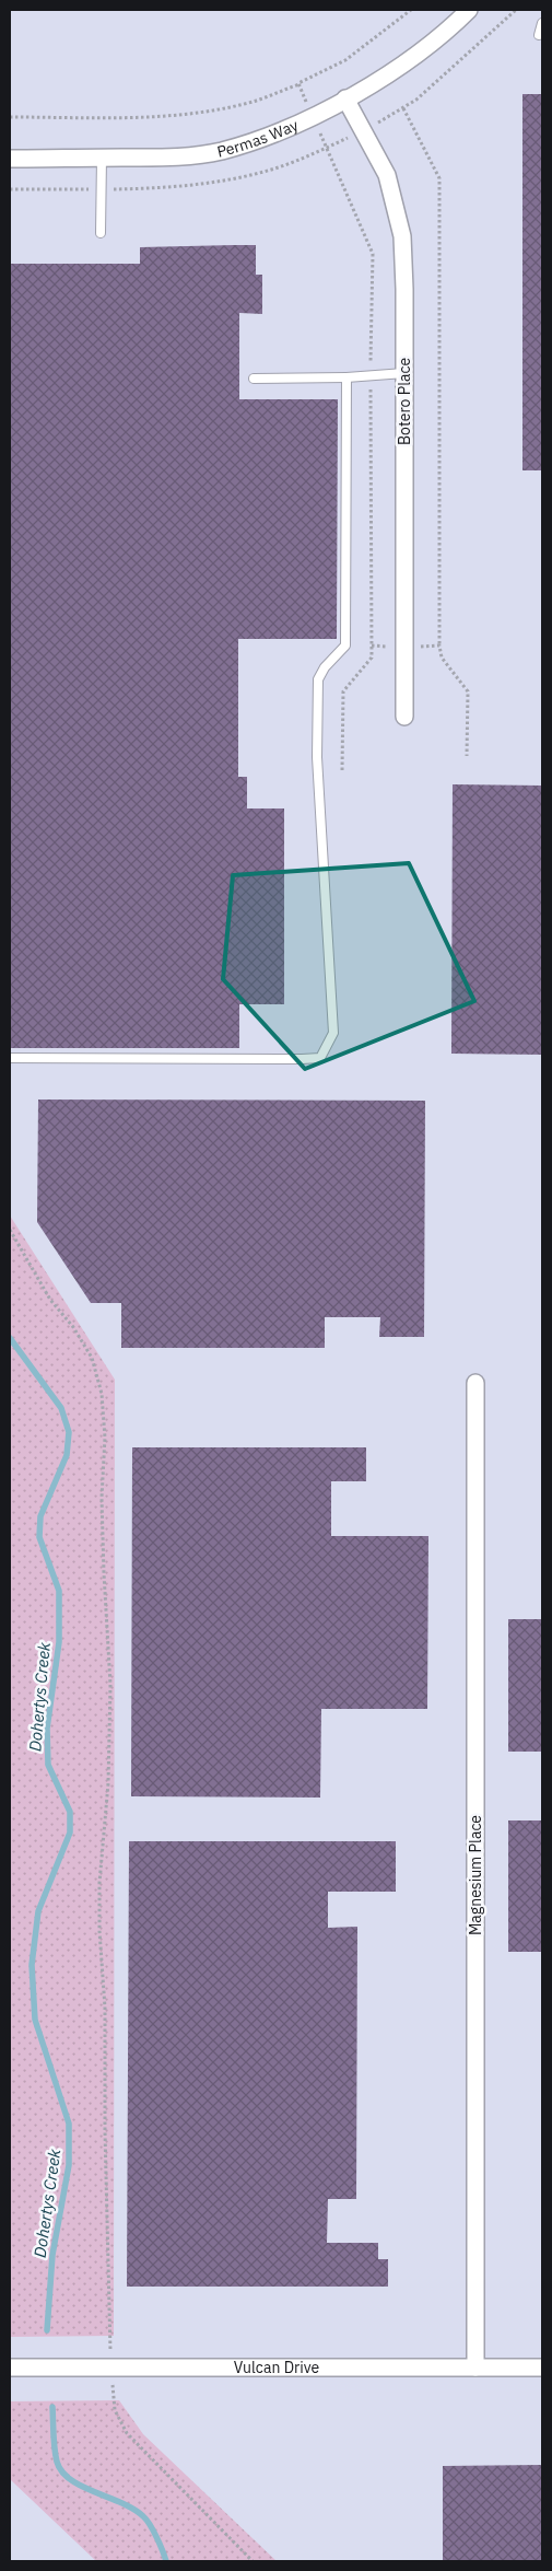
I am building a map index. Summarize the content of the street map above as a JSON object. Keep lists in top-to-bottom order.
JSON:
{
  "streets": {
    "street": [
      "Permas Way",
      "Botero Place",
      "Magnesium Place",
      "Vulcan Drive"
    ]
  },
  "crossings": [
    ["Permas Way", "Botero Place"],
    ["Magnesium Place", "Vulcan Drive"]
  ],
  "water": ["Dohertys Creek"]
}
